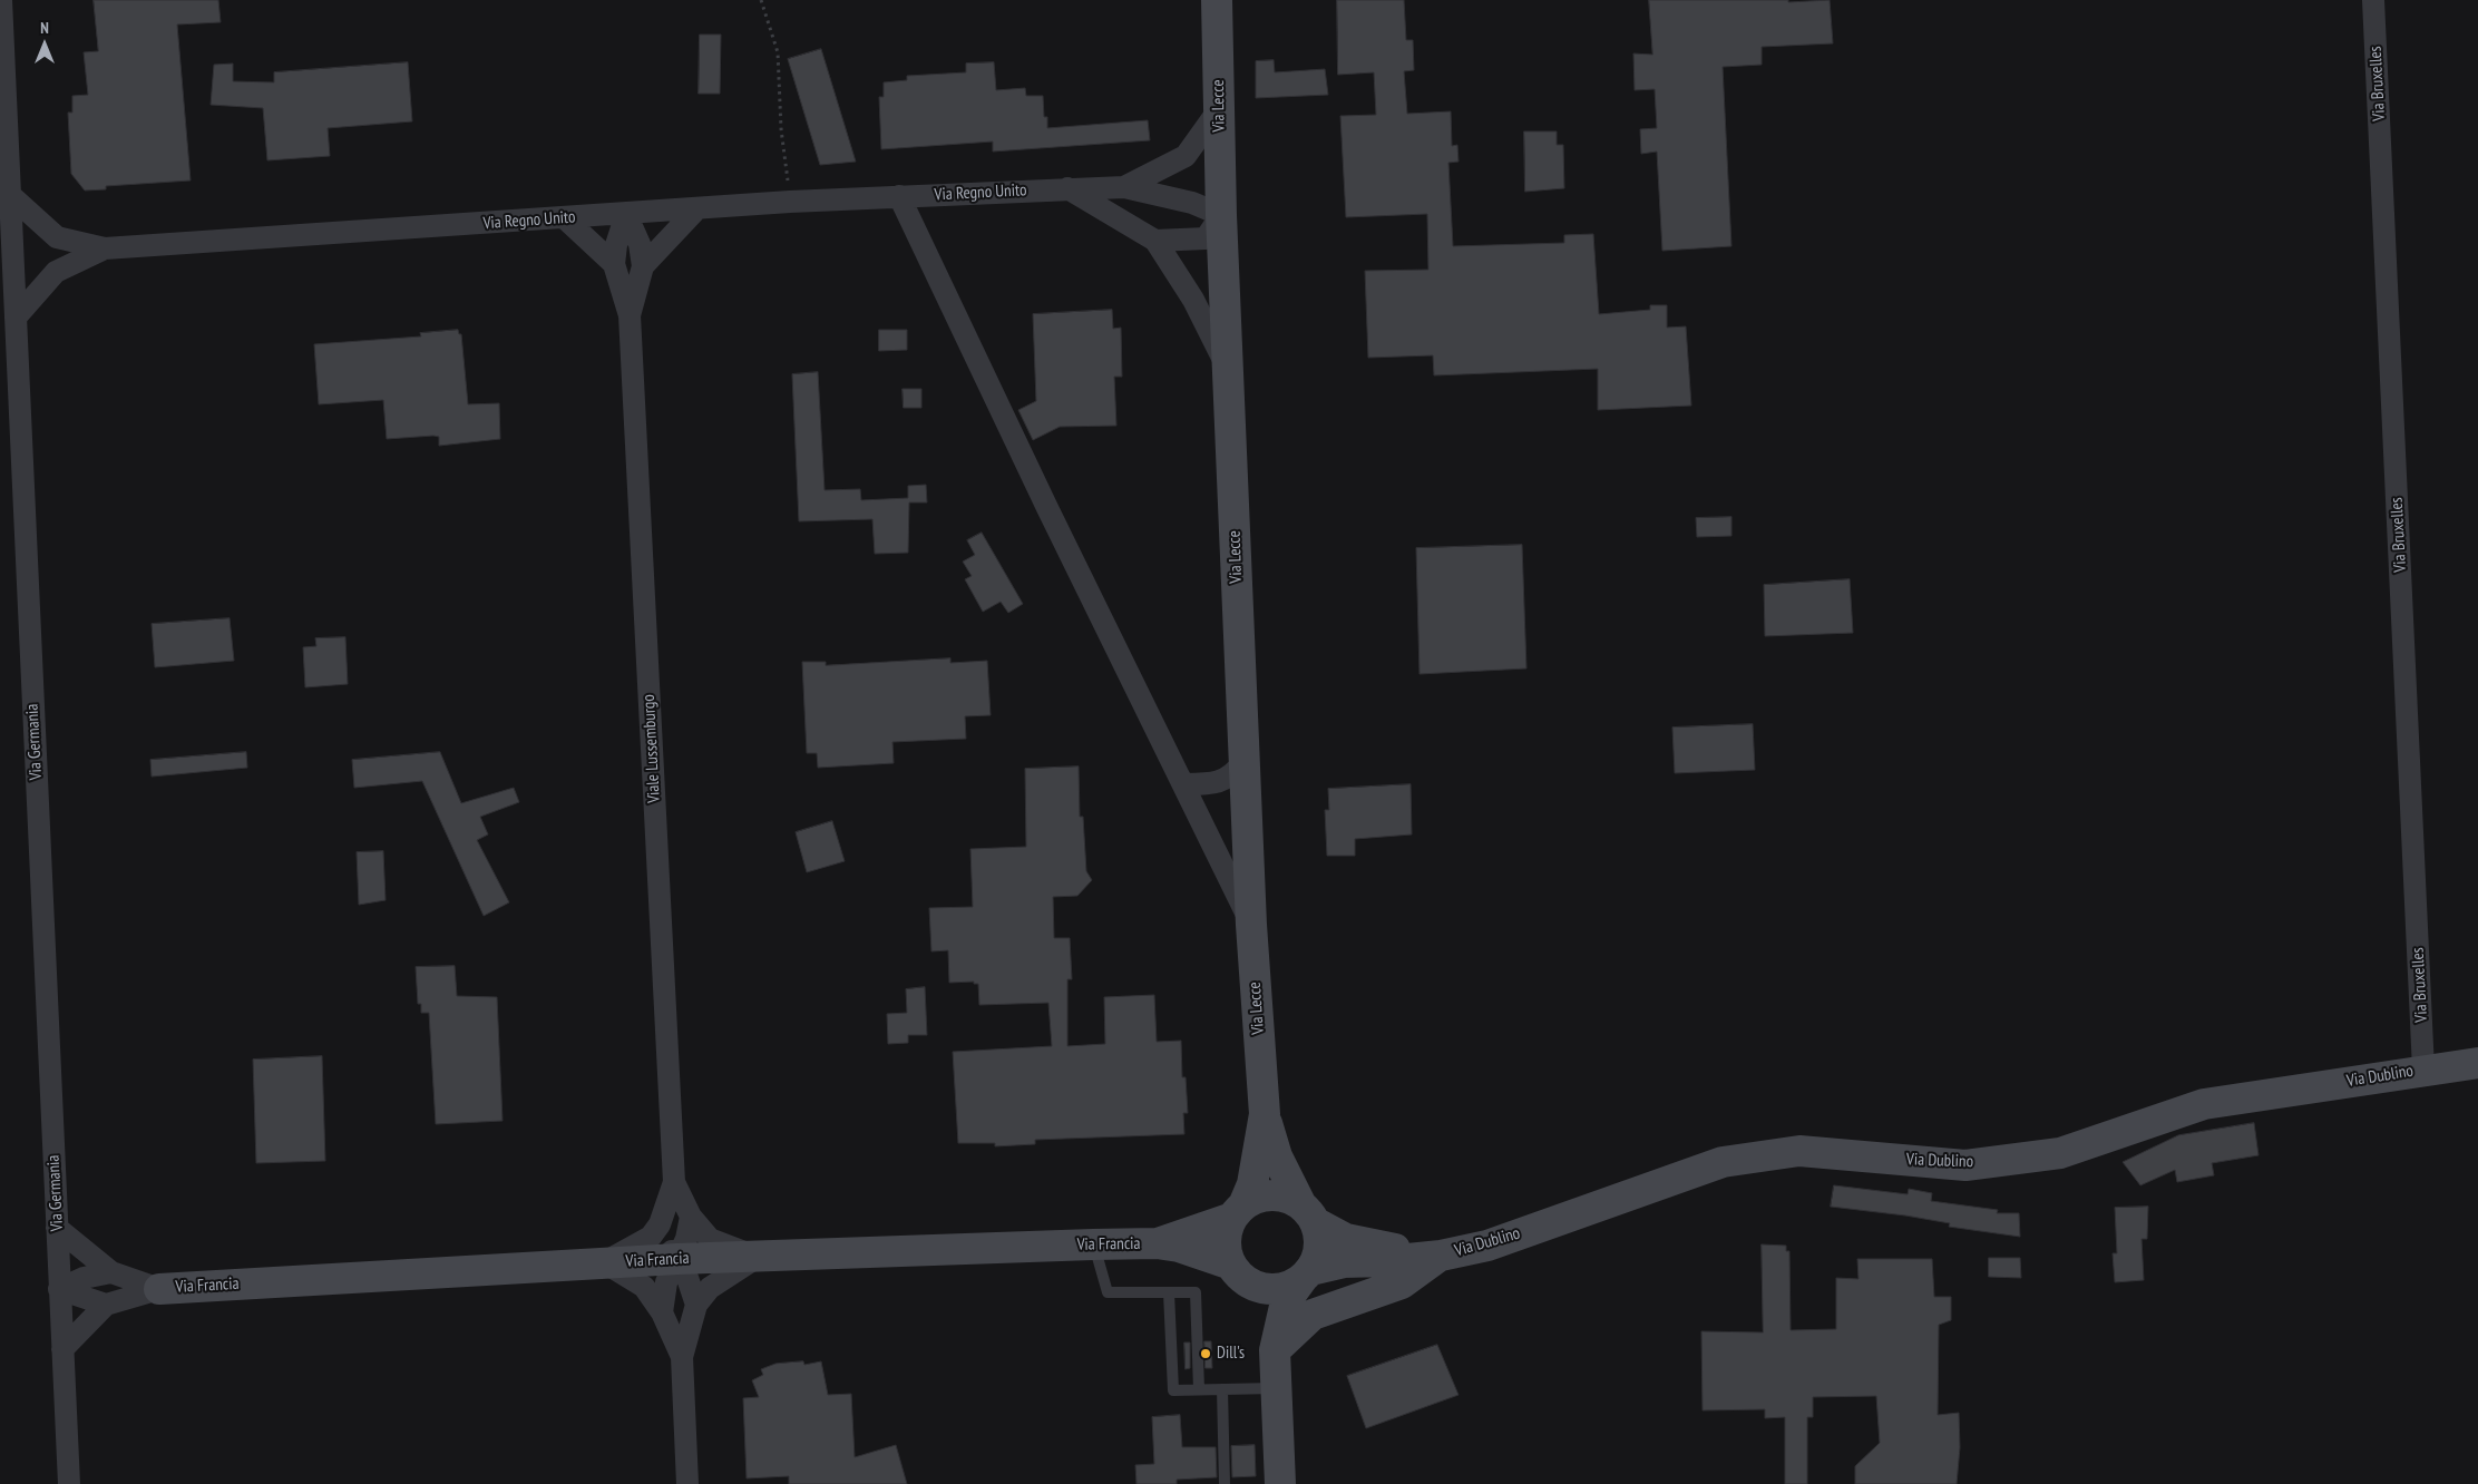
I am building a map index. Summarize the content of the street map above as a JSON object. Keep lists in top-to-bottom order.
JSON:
{
  "streets": {
    "street": [
      "Via Bruxelles",
      "Via Lecce",
      "Via Regno Unito",
      "Via Germania",
      "Viale Lussemburgo",
      "Via Dublino",
      "Via Francia"
    ]
  },
  "crossings": [
    ["Via Bruxelles", "Via Dublino"],
    ["Via Lecce", "Via Dublino"],
    ["Via Regno Unito", "Via Germania"]
  ],
  "places": ["Dill's"],
  "north": "top"
}
